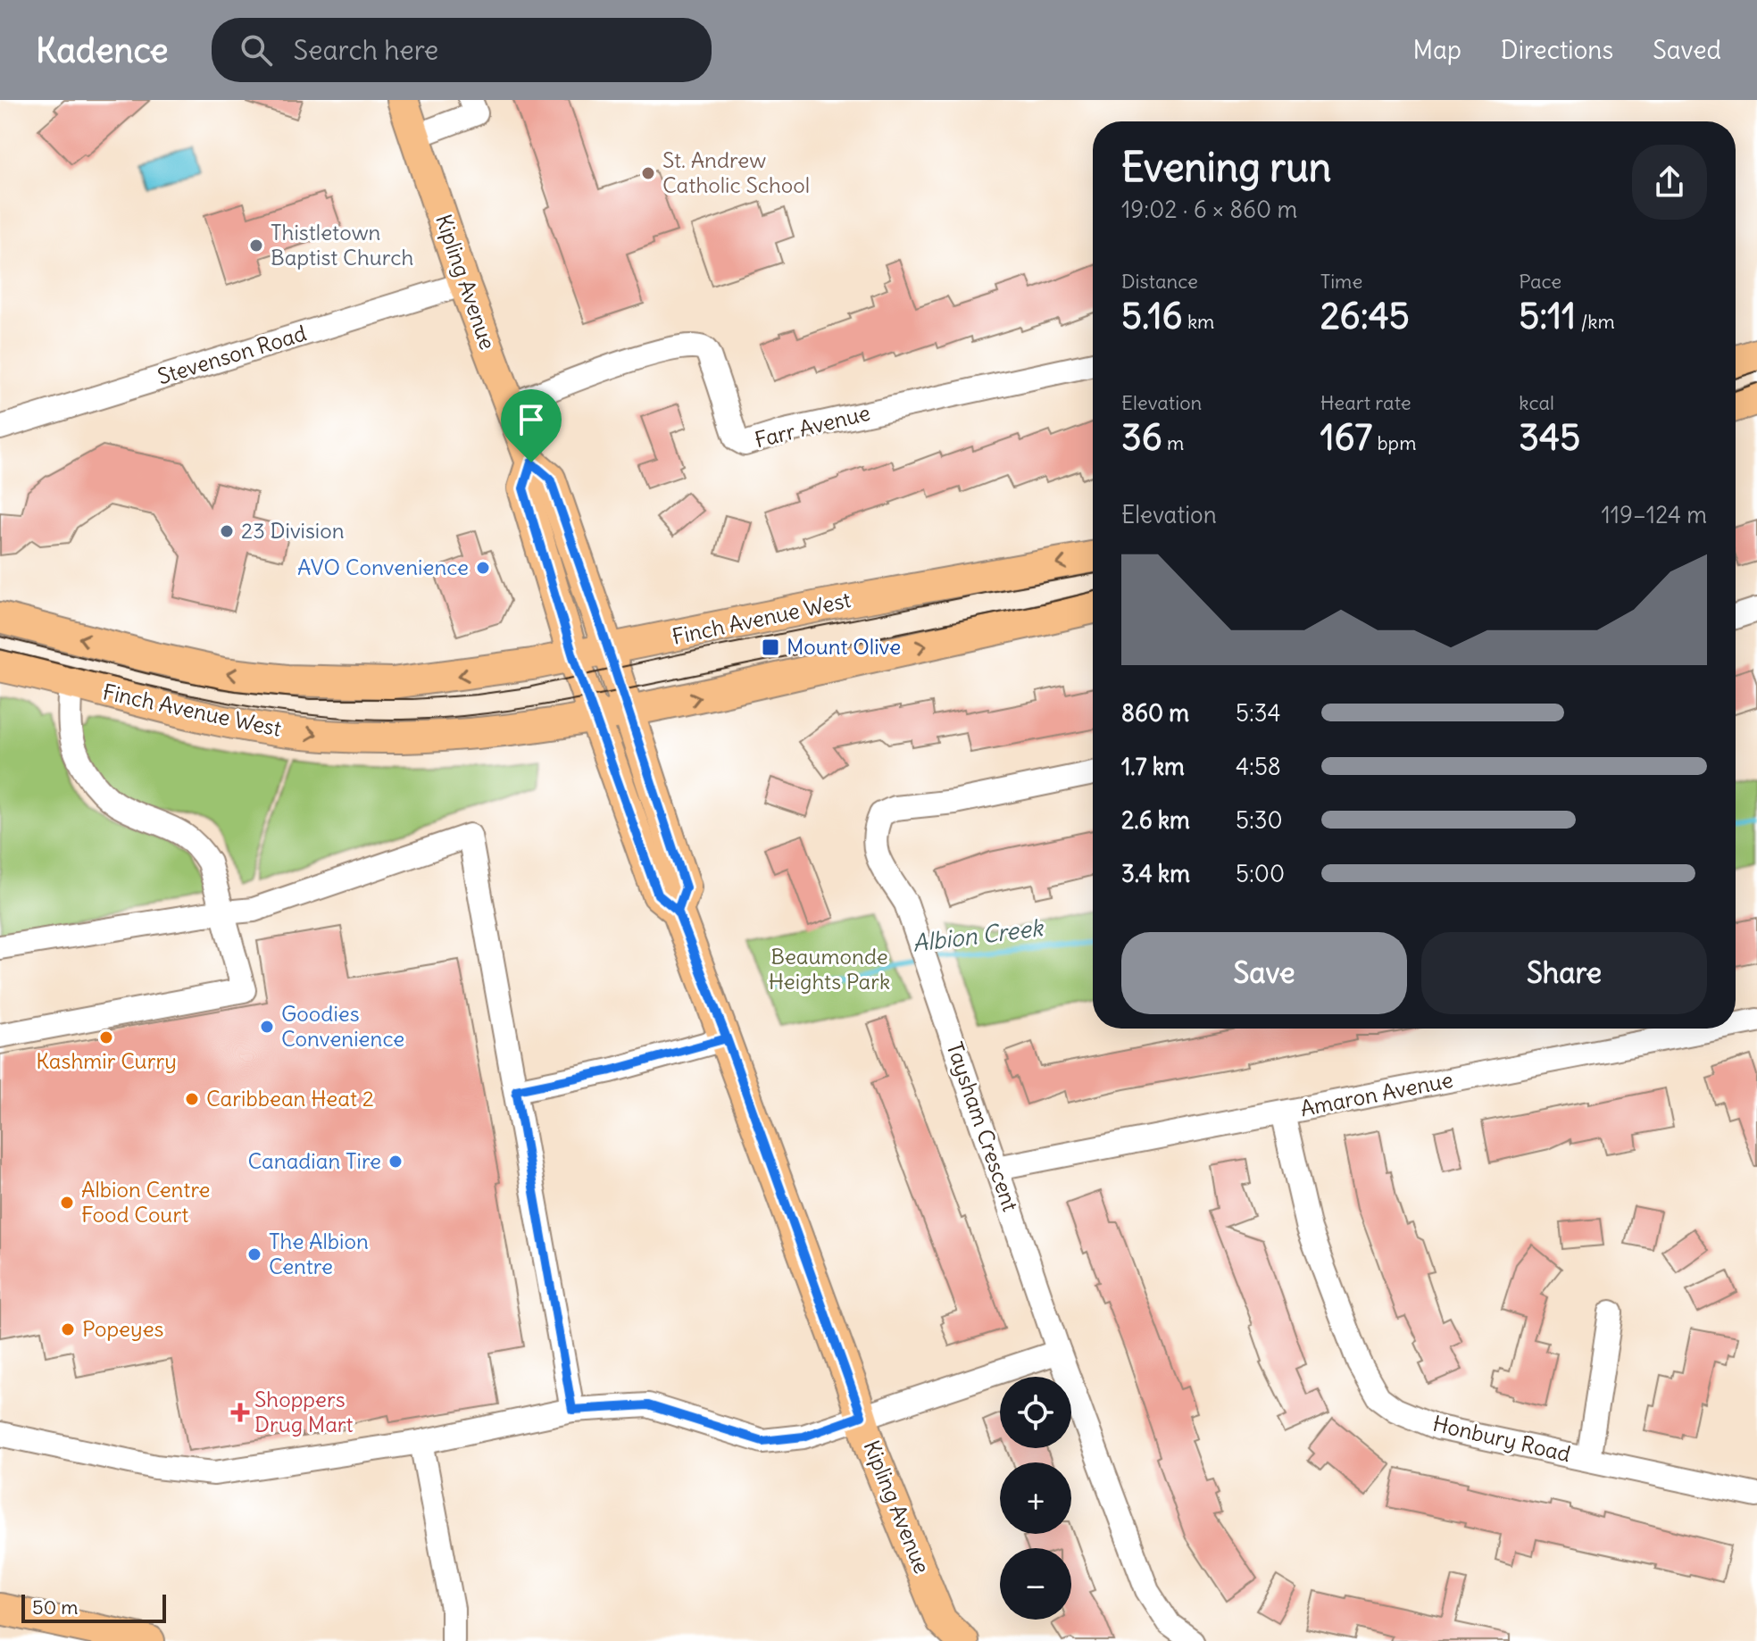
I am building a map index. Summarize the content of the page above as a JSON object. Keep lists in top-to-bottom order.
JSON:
{
  "streets": {
    "main road": ["Kipling Avenue", "Finch Avenue West"],
    "street": [
      "Stevenson Road",
      "Farr Avenue",
      "Amaron Avenue",
      "Taysham Crescent",
      "Honbury Road"
    ]
  },
  "crossings": [
    ["Kipling Avenue", "Stevenson Road"],
    ["Kipling Avenue", "Farr Avenue"],
    ["Kipling Avenue", "Finch Avenue West"],
    ["Amaron Avenue", "Taysham Crescent"],
    ["Amaron Avenue", "Honbury Road"]
  ],
  "water": ["Albion Creek"],
  "parks": ["Beaumonde Heights Park"],
  "places": {
    "other": [
      "St. Andrew Catholic School",
      "Thistletown Baptist Church",
      "23 Division",
      "AVO Convenience",
      "Goodies Convenience",
      "Kashmir Curry",
      "Caribbean Heat 2",
      "Canadian Tire",
      "Albion Centre Food Court",
      "The Albion Centre",
      "Popeyes"
    ],
    "transit": ["Mount Olive"],
    "health": ["Shoppers Drug Mart"]
  },
  "scale_bar": "50 m",
  "page": {
    "header": "Kadence",
    "search": "Search here",
    "nav": ["Map", "Directions", "Saved"],
    "heading": ["Evening run", "19:02 · 6 × 860 m"],
    "stats": [
      ["Distance", "5.16 km"],
      ["Time", "26:45"],
      ["Pace", "5:11 /km"],
      ["Elevation", "36 m"],
      ["Heart rate", "167 bpm"],
      ["kcal", "345"]
    ],
    "chart": ["Elevation", "119–124 m"],
    "list": [
      {
        "name": "860 m",
        "note": "5:34"
      },
      {
        "name": "1.7 km",
        "note": "4:58"
      },
      {
        "name": "2.6 km",
        "note": "5:30"
      },
      {
        "name": "3.4 km",
        "note": "5:00"
      }
    ],
    "buttons": ["Save", "Share"],
    "map_buttons": ["+", "−"],
    "scale": "50 m"
  }
}
